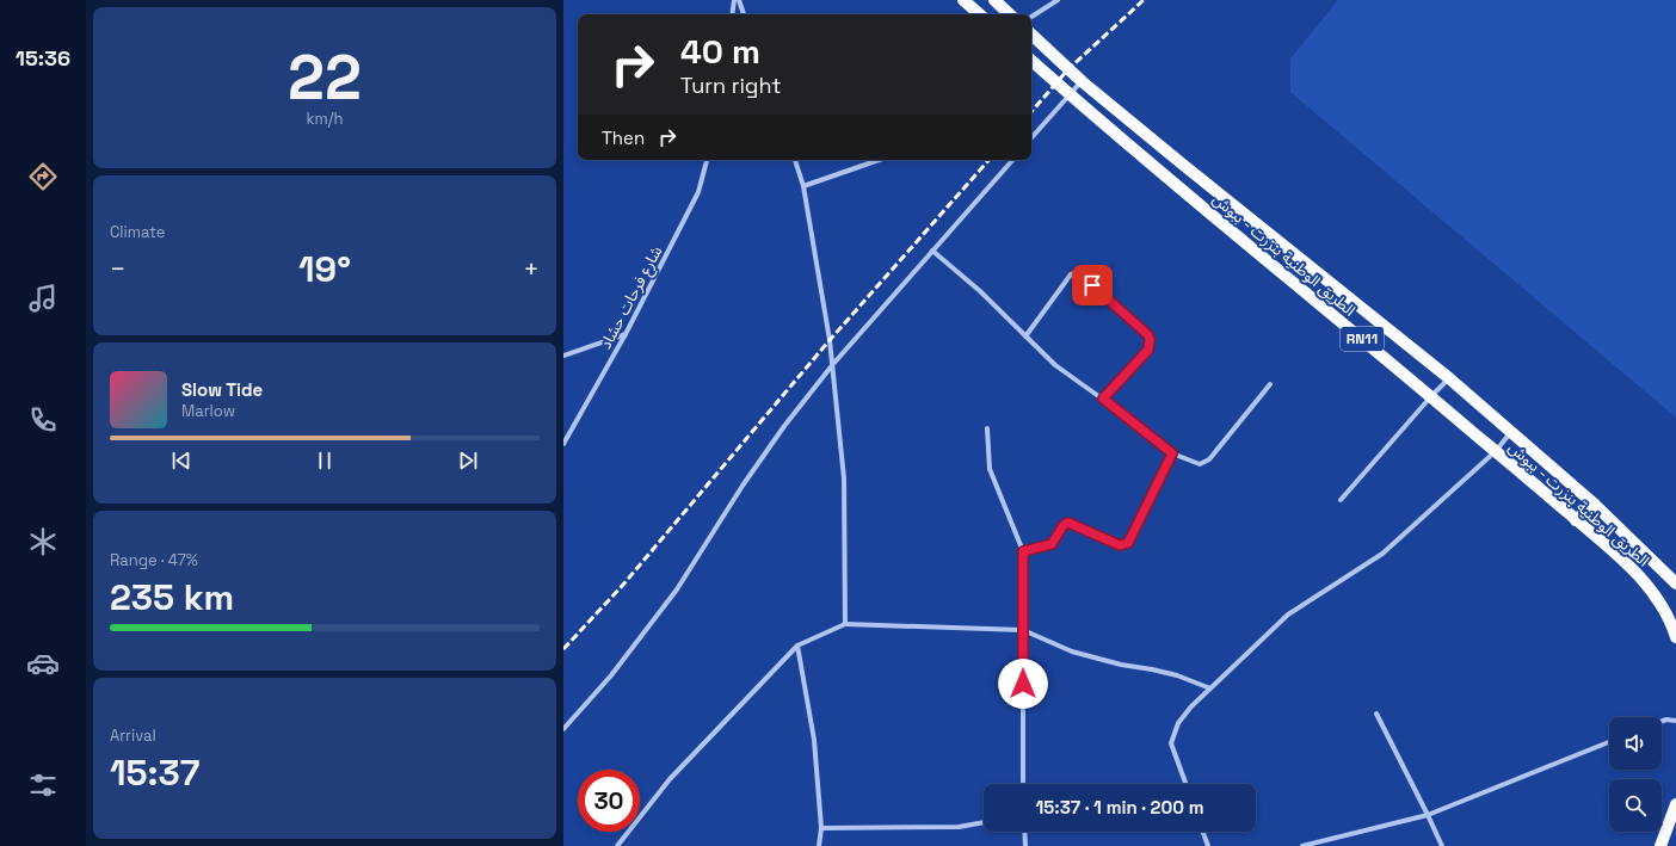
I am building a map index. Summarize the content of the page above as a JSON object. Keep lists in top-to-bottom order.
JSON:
{
  "streets": {
    "main road": ["الطريق الوطنية بنزرت - ببوش", "RN11"],
    "street": ["شارع فرحات حشاد"]
  },
  "page": {
    "tabs": "15:36",
    "tile": [
      ["22", "km/h"],
      "Climate",
      ["Range · 47%", "235 km"],
      ["Arrival", "15:37"]
    ],
    "turn": ["40 m", "Turn right"],
    "then": "Then",
    "heat": ["−", "19°", "+"],
    "song": ["Slow Tide", "Marlow"],
    "limit": "30",
    "trip": "15:37 · 1 min · 200 m"
  }
}
